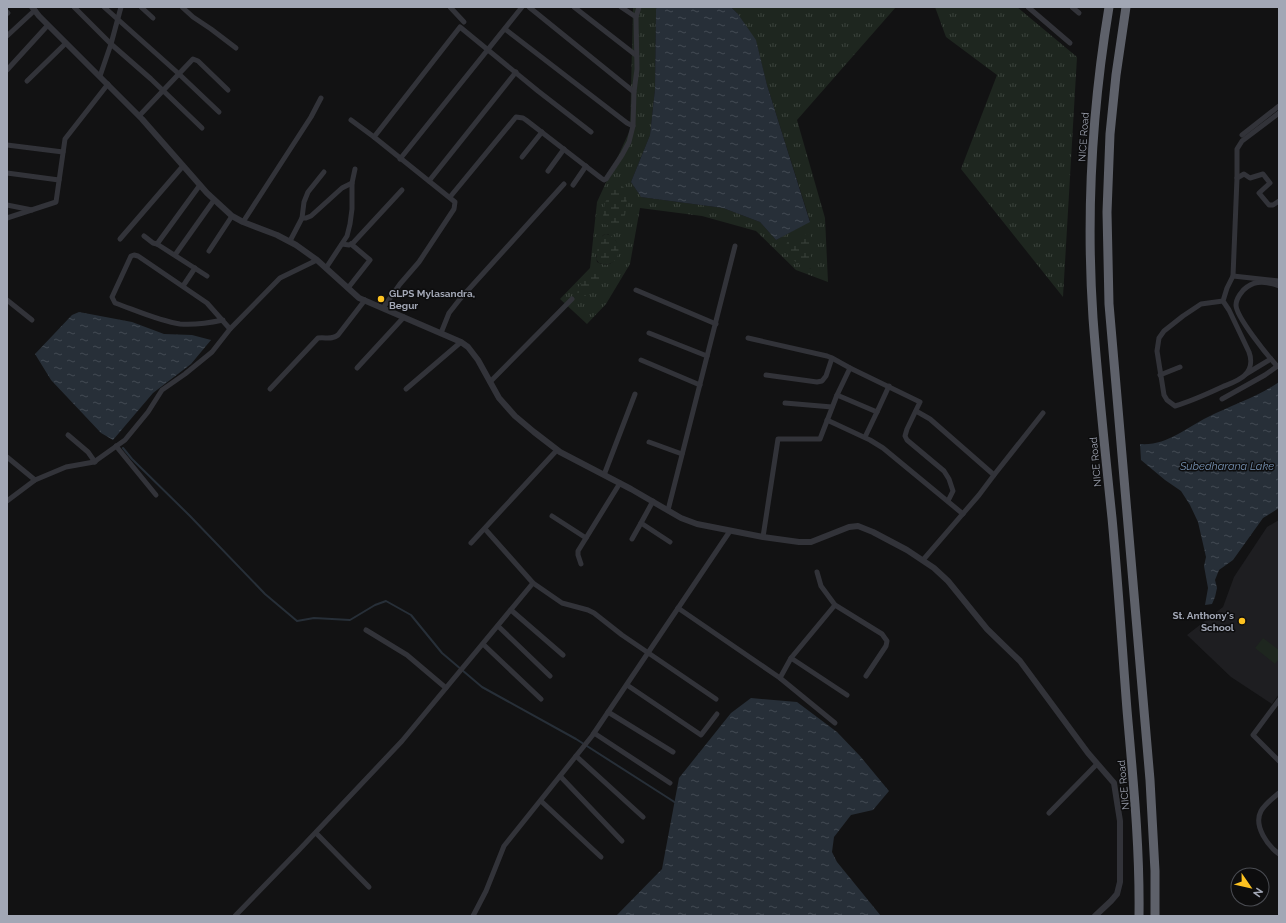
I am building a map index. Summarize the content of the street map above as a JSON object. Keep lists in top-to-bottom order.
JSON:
{
  "streets": {
    "highway": ["NICE Road"]
  },
  "water": ["Subedharana Lake"],
  "places": ["GLPS Mylasandra, Begur", "St. Anthony's School"],
  "north": "bottom right"
}
